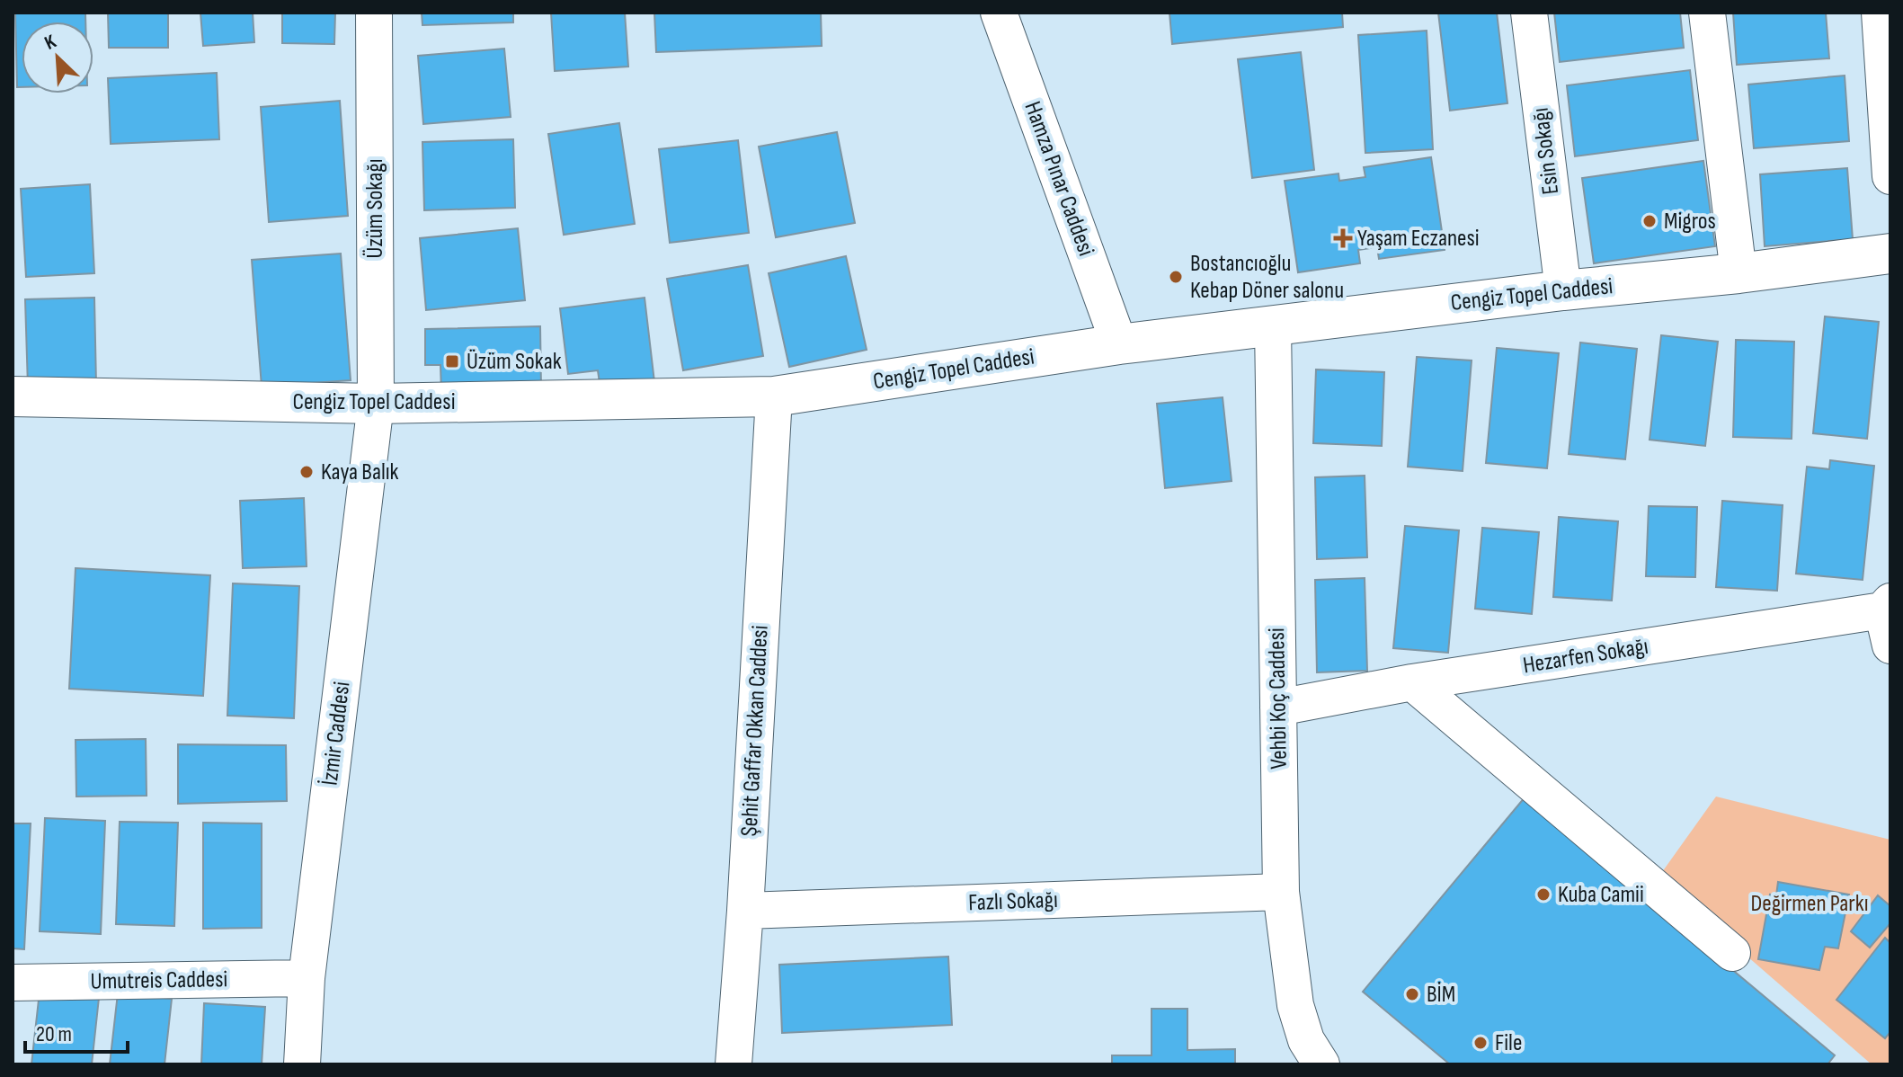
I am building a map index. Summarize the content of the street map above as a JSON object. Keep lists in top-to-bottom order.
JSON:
{
  "streets": {
    "main road": ["Cengiz Topel Caddesi"],
    "street": [
      "Esin Sokağı",
      "Hamza Pınar Caddesi",
      "Üzüm Sokağı",
      "Hezarfen Sokağı",
      "Vehbi Koç Caddesi",
      "Şehit Gaffar Okkan Caddesi",
      "İzmir Caddesi",
      "Fazlı Sokağı",
      "Umutreis Caddesi"
    ]
  },
  "crossings": [
    ["Esin Sokağı", "Cengiz Topel Caddesi"],
    ["Hamza Pınar Caddesi", "Cengiz Topel Caddesi"],
    ["Üzüm Sokağı", "Cengiz Topel Caddesi"],
    ["Üzüm Sokağı", "İzmir Caddesi"],
    ["Cengiz Topel Caddesi", "Vehbi Koç Caddesi"],
    ["Cengiz Topel Caddesi", "Şehit Gaffar Okkan Caddesi"],
    ["Cengiz Topel Caddesi", "İzmir Caddesi"],
    ["Hezarfen Sokağı", "Vehbi Koç Caddesi"],
    ["Vehbi Koç Caddesi", "Fazlı Sokağı"],
    ["Şehit Gaffar Okkan Caddesi", "Fazlı Sokağı"],
    ["İzmir Caddesi", "Umutreis Caddesi"]
  ],
  "parks": ["Değirmen Parkı"],
  "places": {
    "other": [
      "Migros",
      "Bostancıoğlu Kebap Döner salonu",
      "Kaya Balık",
      "Kuba Camii",
      "BİM",
      "File"
    ],
    "health": ["Yaşam Eczanesi"],
    "transit": ["Üzüm Sokak"]
  },
  "scale_bar": "20 m",
  "north": "top left"
}
